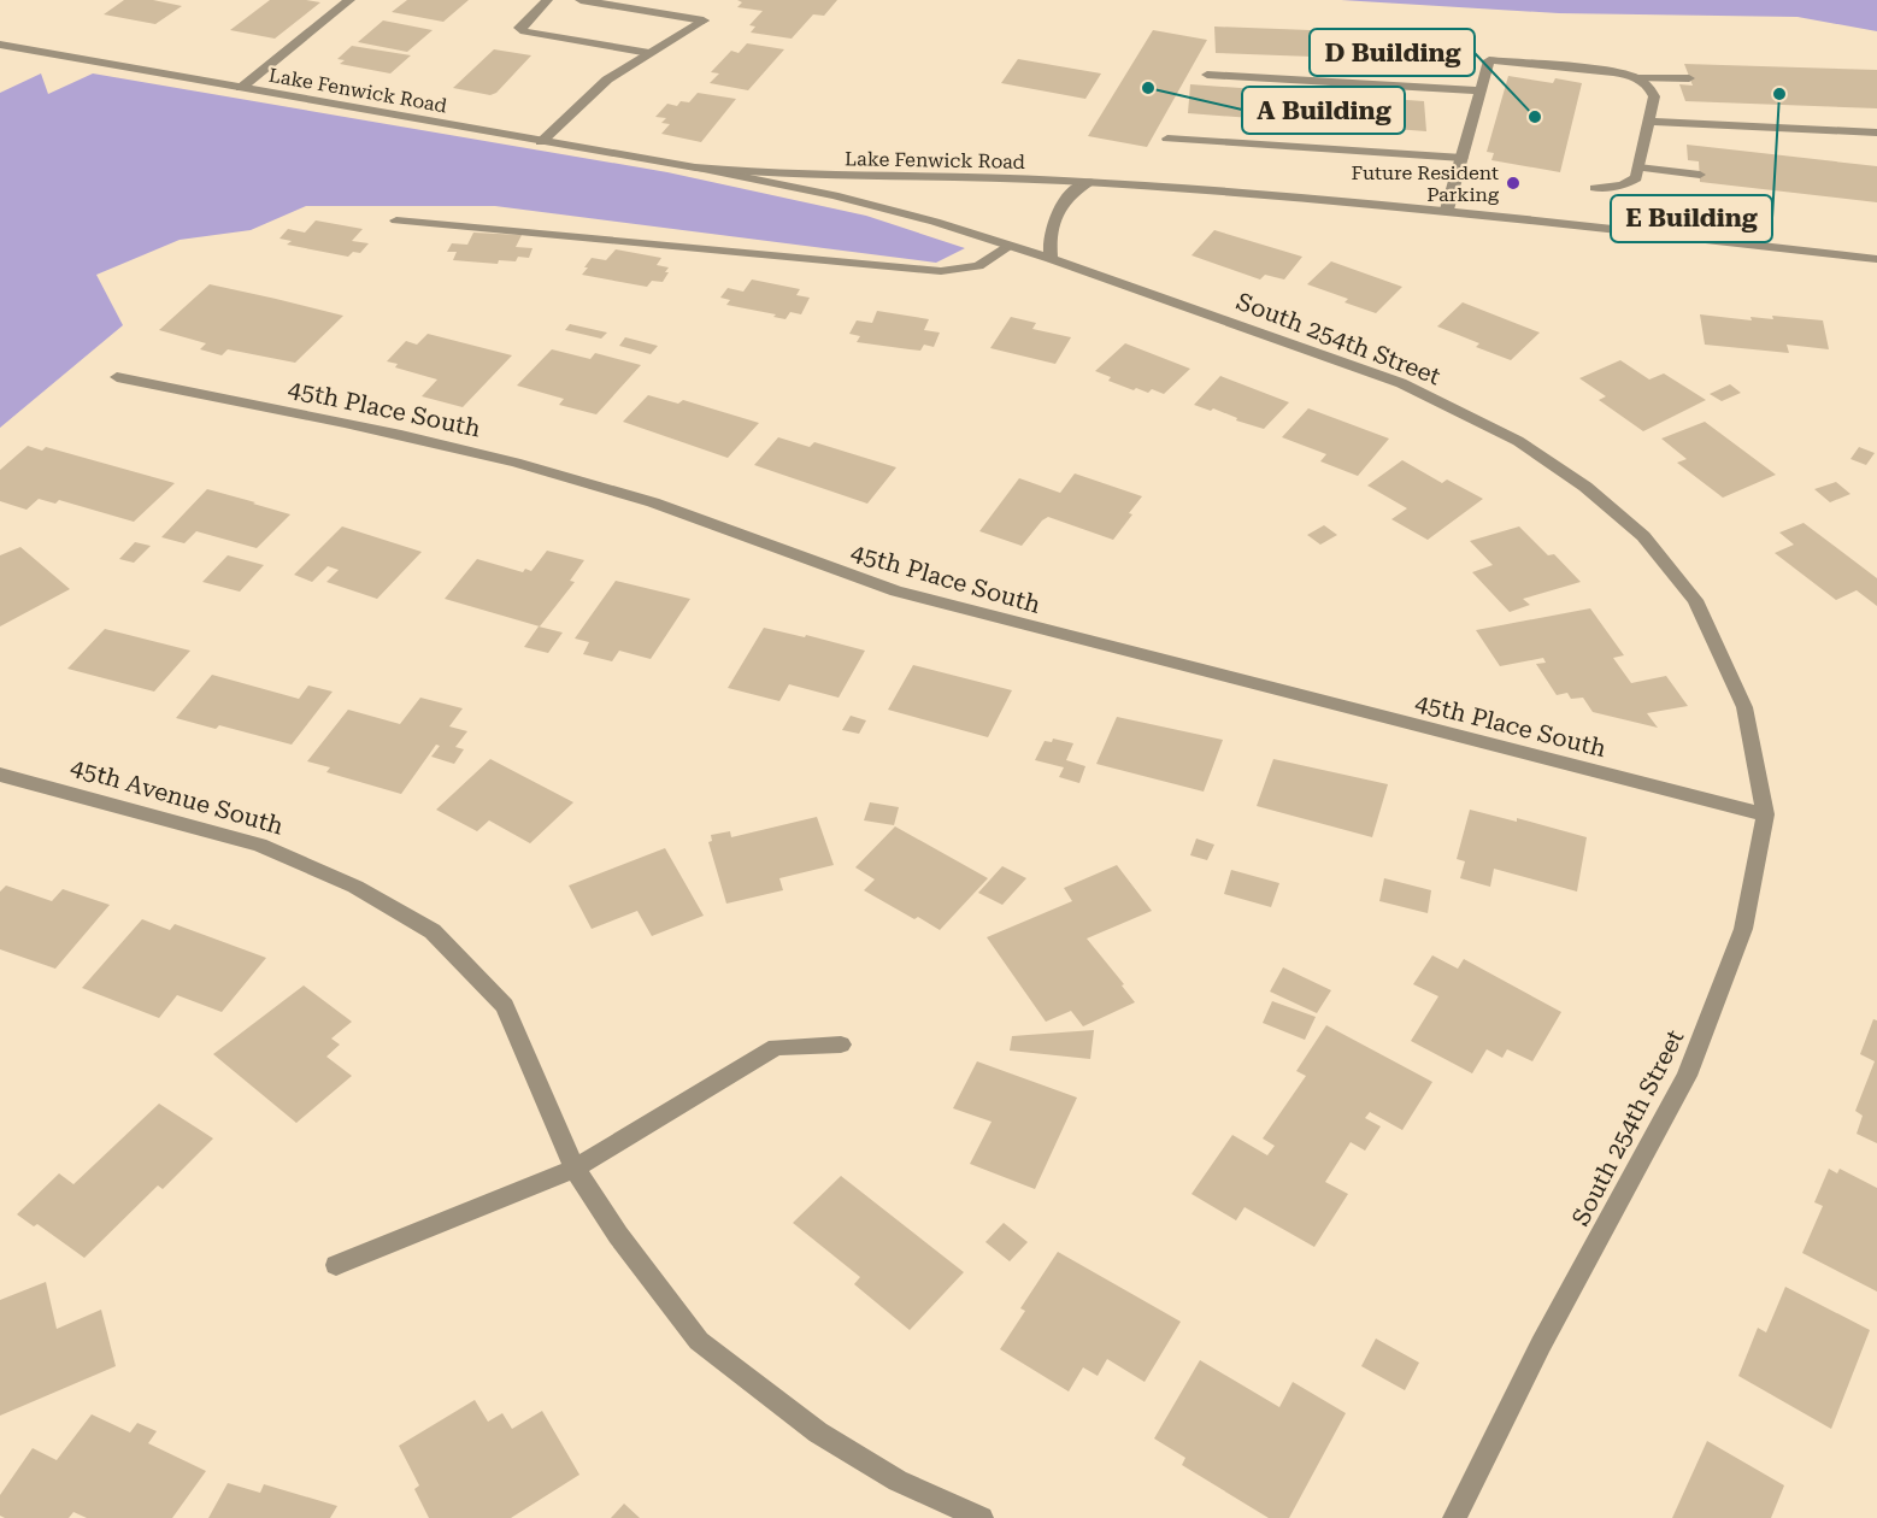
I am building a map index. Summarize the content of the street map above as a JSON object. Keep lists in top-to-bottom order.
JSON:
{
  "streets": {
    "street": [
      "Lake Fenwick Road",
      "South 254th Street",
      "45th Place South",
      "45th Avenue South"
    ]
  },
  "crossings": [
    ["Lake Fenwick Road", "South 254th Street"],
    ["South 254th Street", "45th Place South"]
  ],
  "places": [
    "A Building",
    "E Building",
    "D Building",
    "Future Resident Parking"
  ]
}
